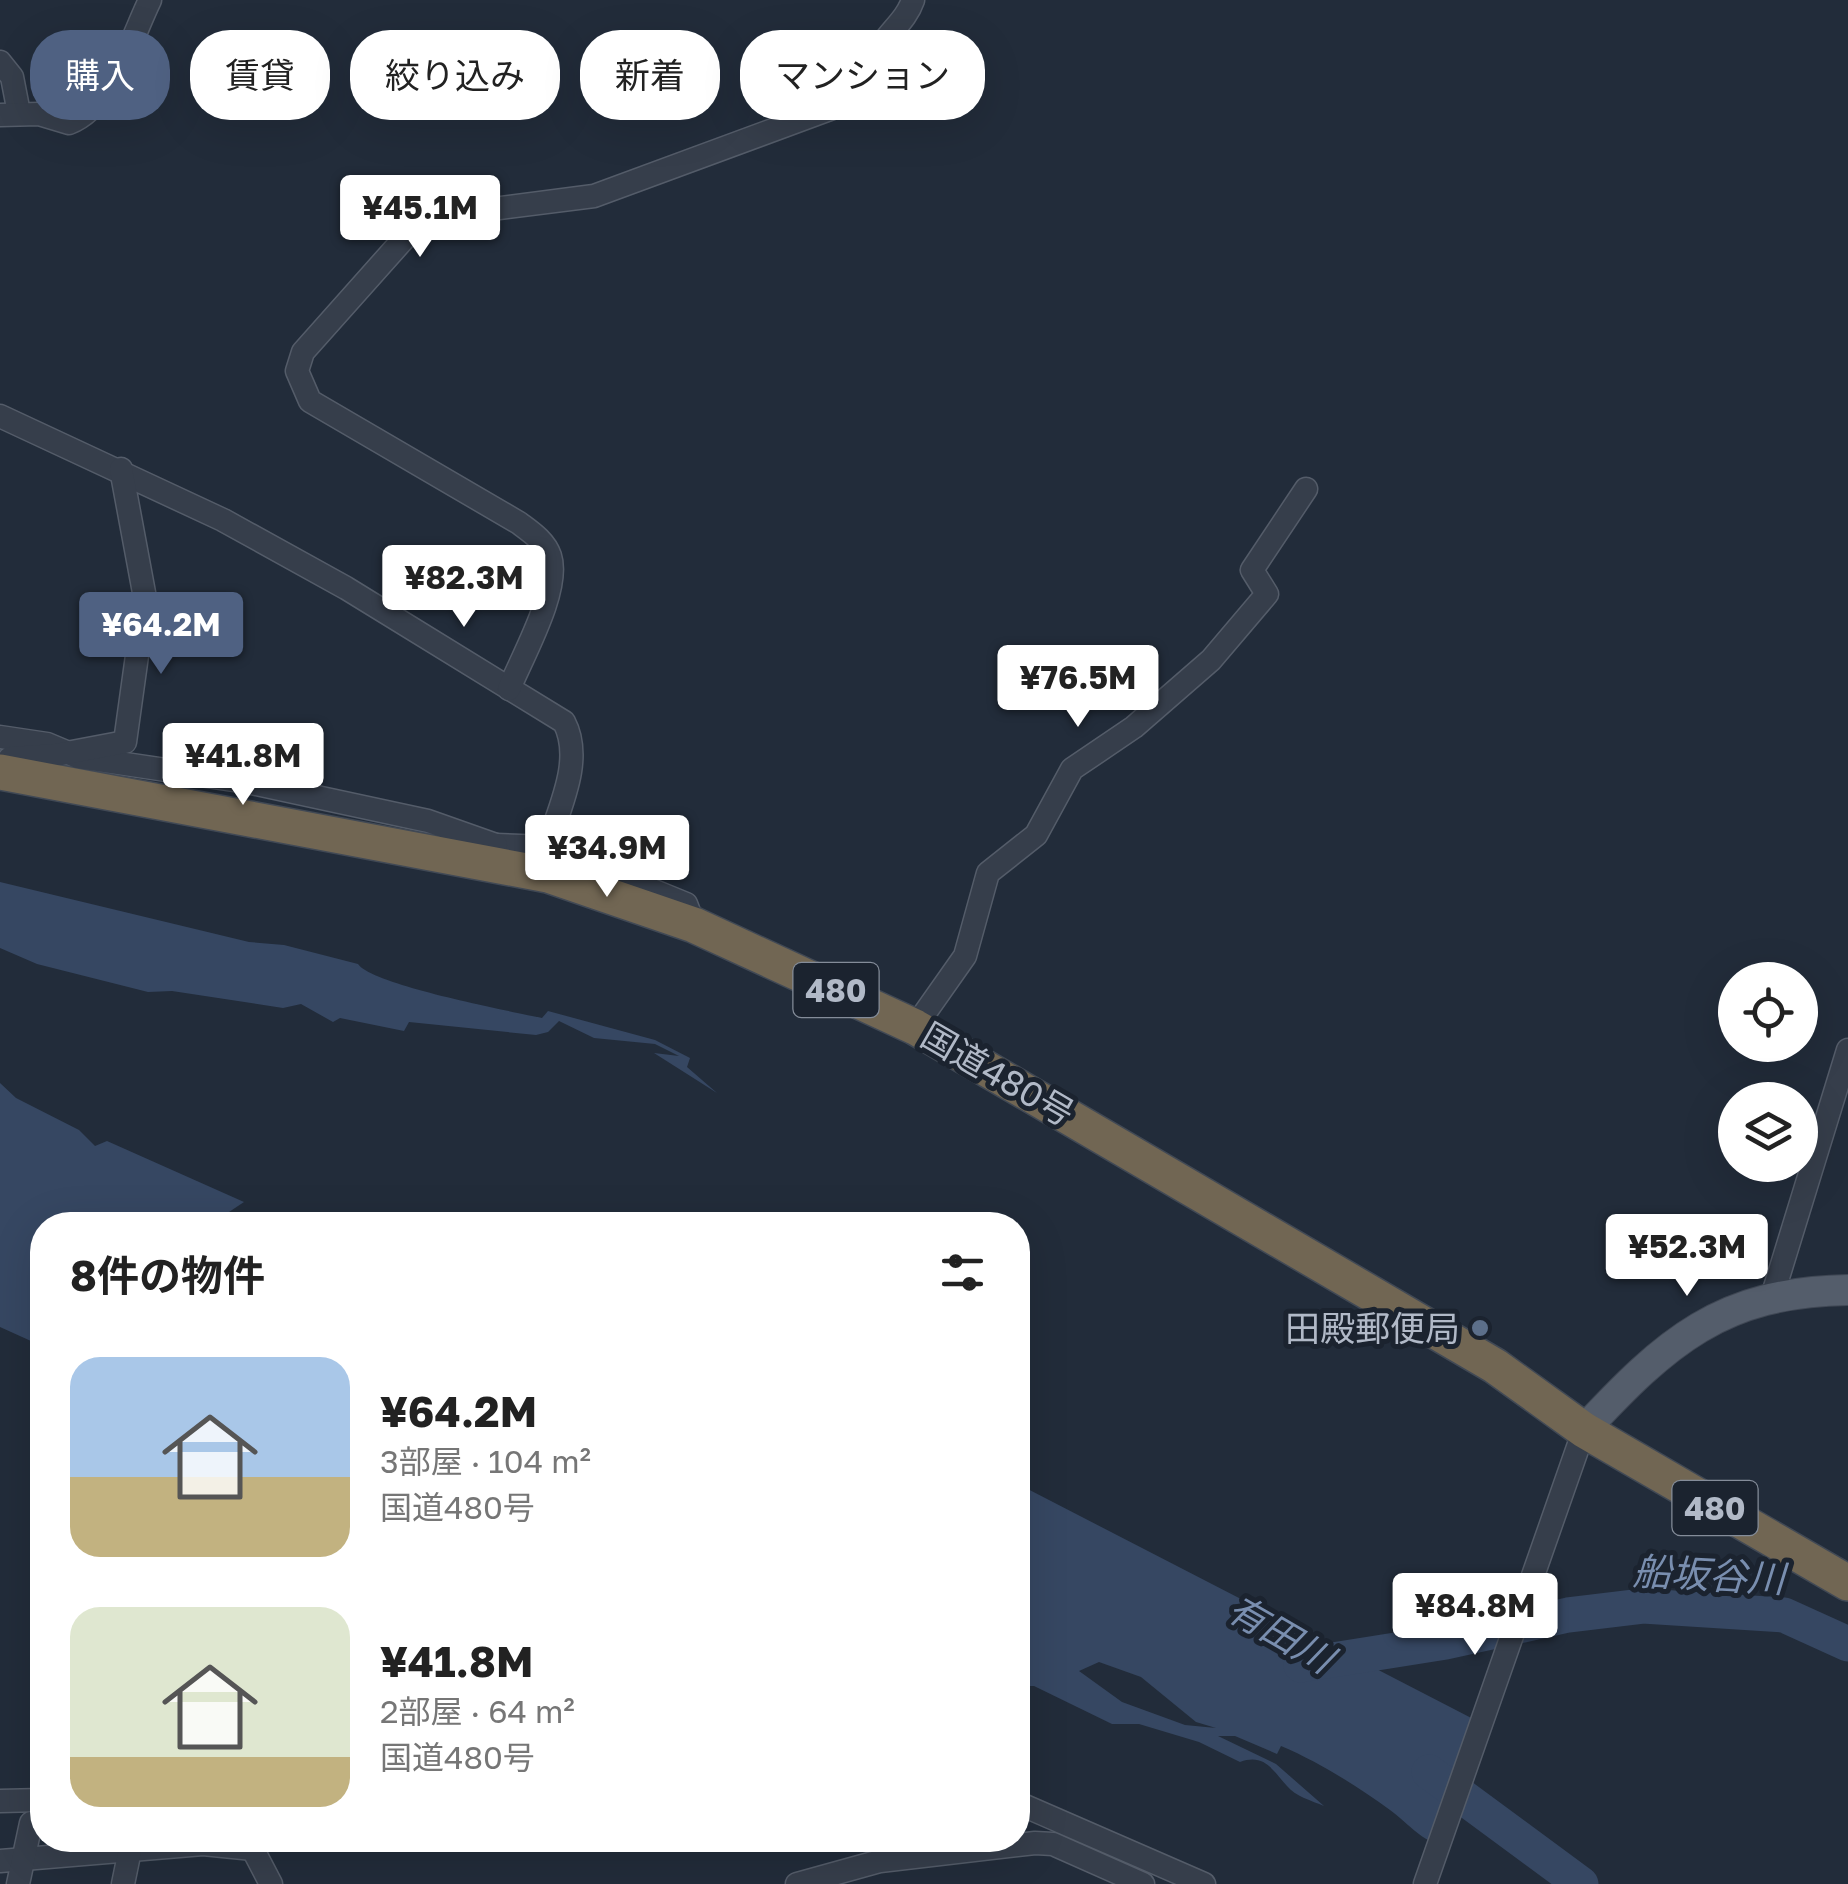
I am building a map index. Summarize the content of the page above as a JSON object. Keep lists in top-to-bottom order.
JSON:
{
  "streets": {
    "highway": ["480", "国道480号"]
  },
  "water": ["船坂谷川", "有田川"],
  "places": ["田殿郵便局"],
  "page": {
    "chip": [
      "購入",
      "賃貸",
      "絞り込み",
      "新着",
      "マンション"
    ],
    "price": [
      "¥45.1M",
      "¥82.3M",
      "¥64.2M",
      "¥76.5M",
      "¥41.8M",
      "¥34.9M",
      "¥52.3M",
      "¥84.8M"
    ],
    "heading": "8件の物件",
    "list": [
      {
        "name": "¥64.2M",
        "note": "3部屋 · 104 m² · 国道480号"
      },
      {
        "name": "¥41.8M",
        "note": "2部屋 · 64 m² · 国道480号"
      }
    ]
  }
}
